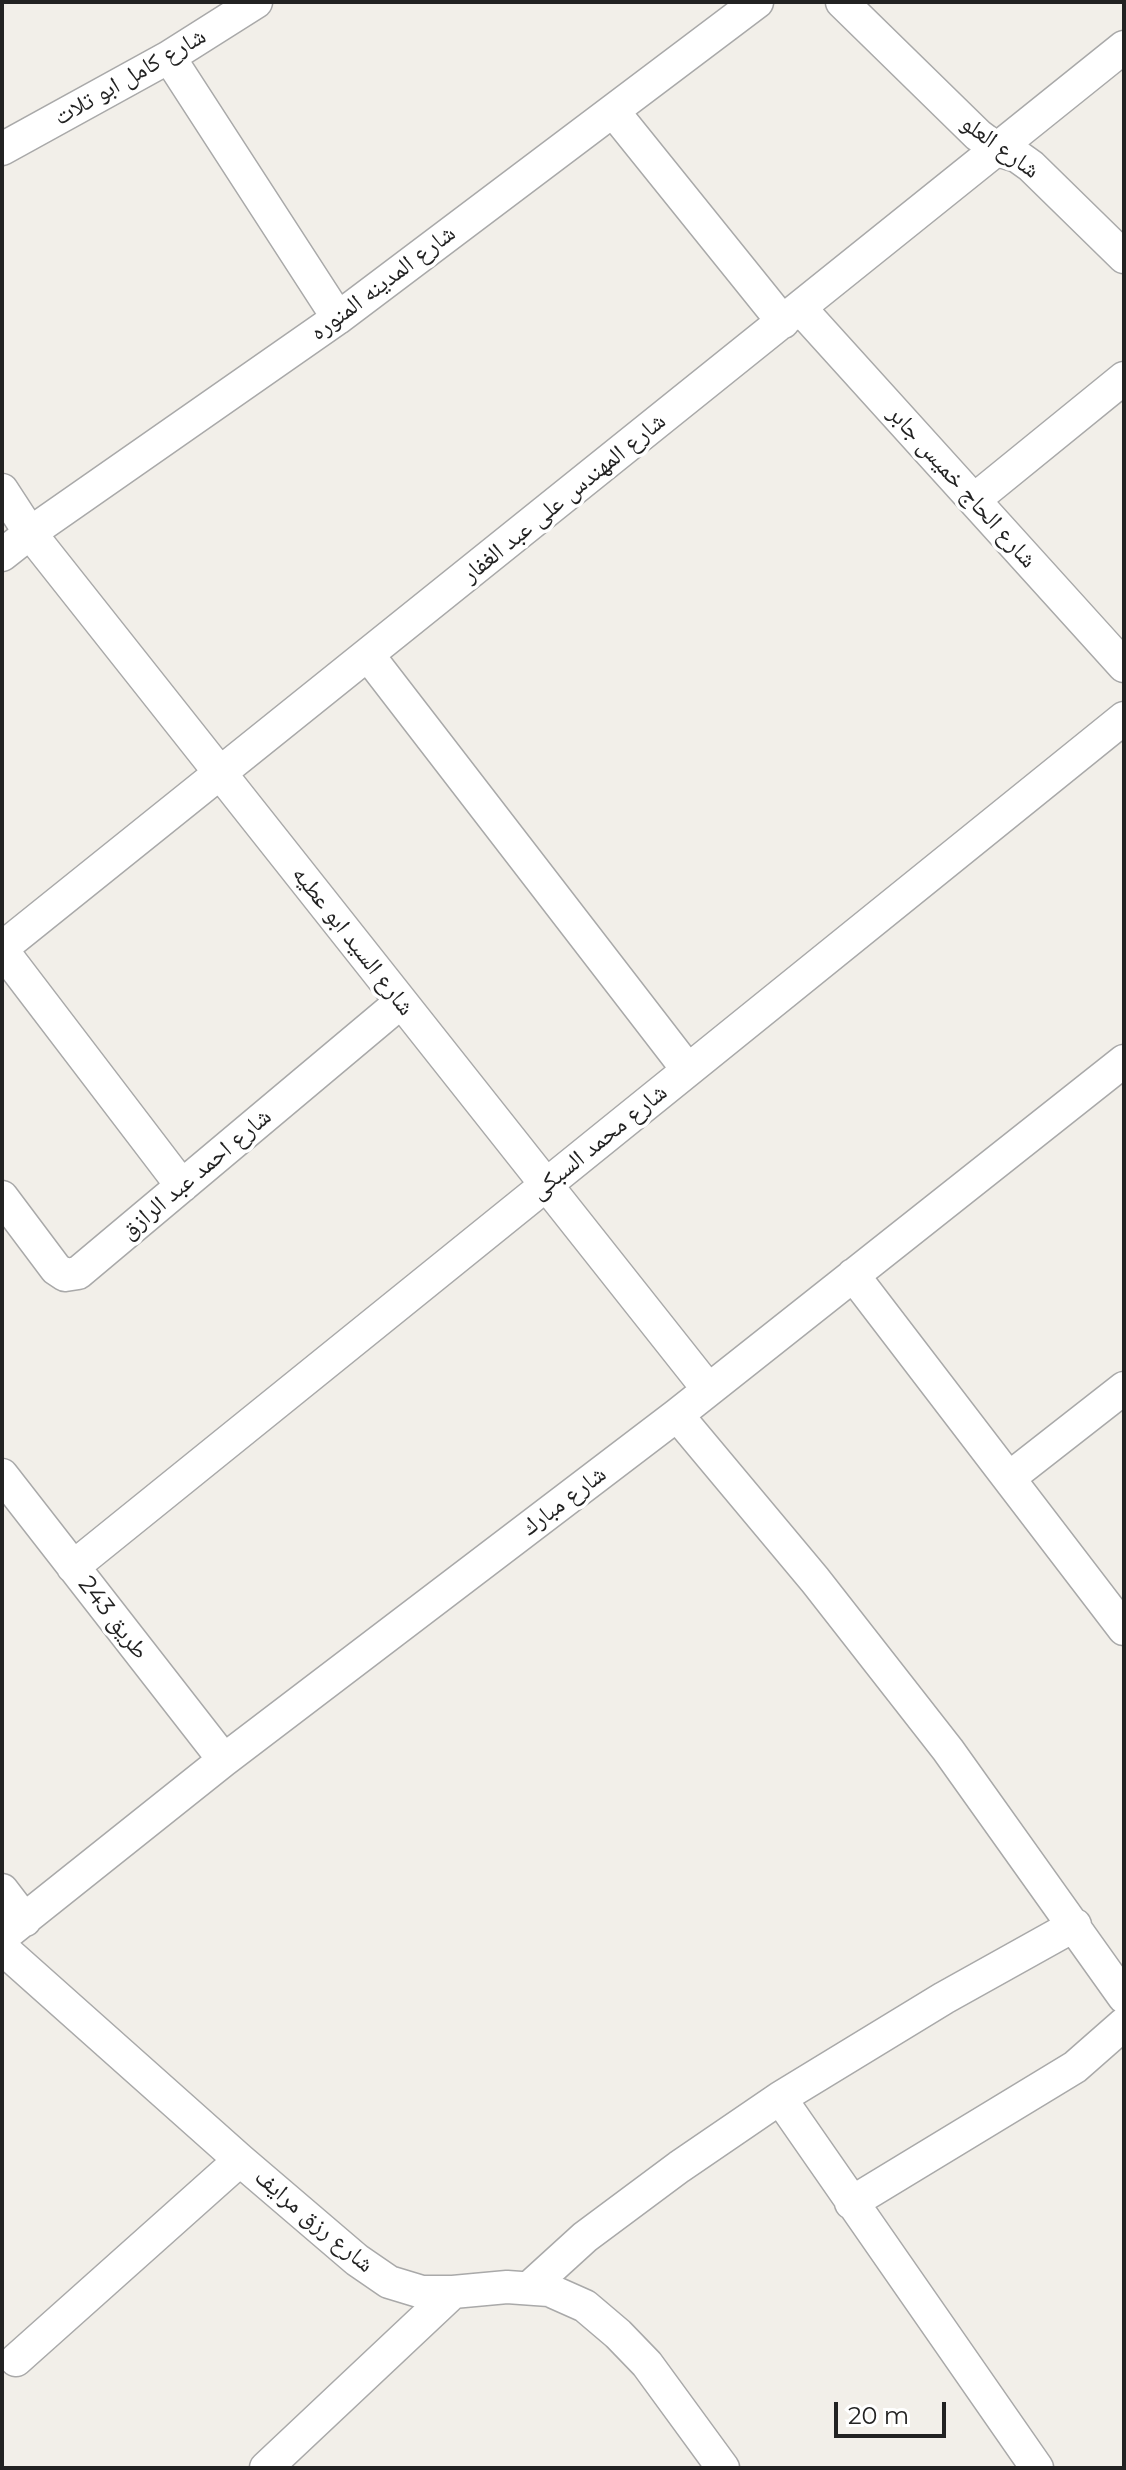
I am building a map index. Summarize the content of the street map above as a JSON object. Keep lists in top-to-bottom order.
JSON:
{
  "streets": {
    "street": [
      "شارع كامل ابو تلات",
      "شارع العلو",
      "شارع المدينه المنوره",
      "شارع الحاج خميس جابر",
      "شارع المهندس على عبد الغفار",
      "شارع السيد ابو عطيه",
      "شارع محمد السبكى",
      "شارع احمد عبد الرازق",
      "شارع مبارك",
      "طريق 243",
      "شارع رزق مرايف"
    ]
  },
  "crossings": [
    ["شارع العلو", "شارع المهندس على عبد الغفار"],
    ["شارع المدينه المنوره", "شارع الحاج خميس جابر"],
    ["شارع المدينه المنوره", "شارع السيد ابو عطيه"],
    ["شارع الحاج خميس جابر", "شارع المهندس على عبد الغفار"],
    ["شارع المهندس على عبد الغفار", "شارع السيد ابو عطيه"],
    ["شارع السيد ابو عطيه", "شارع محمد السبكى"],
    ["شارع السيد ابو عطيه", "شارع احمد عبد الرازق"],
    ["شارع السيد ابو عطيه", "شارع مبارك"],
    ["شارع محمد السبكى", "طريق 243"],
    ["شارع مبارك", "طريق 243"]
  ],
  "scale_bar": "20 m"
}
